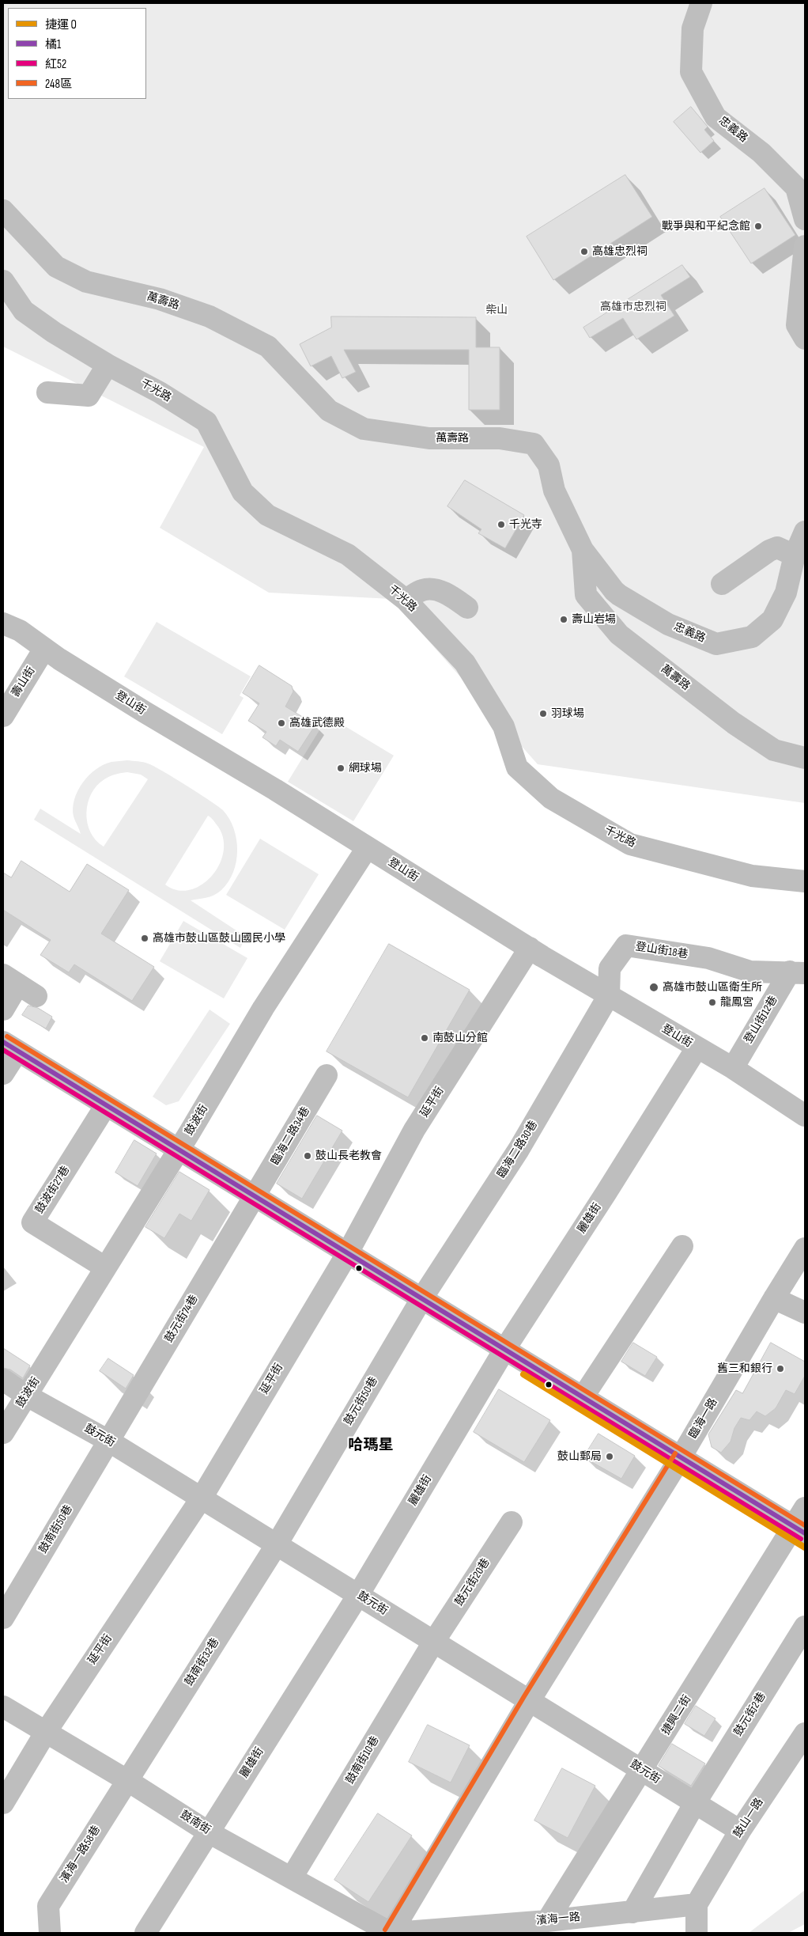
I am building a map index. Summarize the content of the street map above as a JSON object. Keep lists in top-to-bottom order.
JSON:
{
  "streets": {
    "street": [
      "忠義路",
      "萬壽路",
      "千光路",
      "壽山街",
      "登山街",
      "登山街18巷",
      "登山街12巷",
      "延平街",
      "鼓波街",
      "臨海二路34巷",
      "臨海二路30巷",
      "鼓波街27巷",
      "麗雄街",
      "鼓元街74巷",
      "鼓元街50巷",
      "臨海一路",
      "鼓元街",
      "鼓南街50巷",
      "鼓元街20巷",
      "鼓南街32巷",
      "鼓元街2巷",
      "捷興二街",
      "鼓南街10巷",
      "鼓山一路",
      "鼓南街",
      "濱海一路58巷",
      "濱海一路"
    ]
  },
  "crossings": [
    ["忠義路", "萬壽路"],
    ["壽山街", "登山街"],
    ["登山街", "登山街18巷"],
    ["登山街", "登山街12巷"],
    ["登山街", "延平街"],
    ["登山街", "鼓波街"],
    ["登山街", "臨海二路30巷"],
    ["登山街", "麗雄街"],
    ["登山街18巷", "登山街12巷"],
    ["登山街18巷", "臨海二路30巷"],
    ["延平街", "鼓元街"],
    ["延平街", "鼓南街"],
    ["鼓波街", "鼓波街27巷"],
    ["鼓波街", "鼓元街"],
    ["臨海二路34巷", "鼓元街74巷"],
    ["臨海二路30巷", "鼓元街50巷"],
    ["麗雄街", "鼓元街"],
    ["麗雄街", "鼓南街"],
    ["鼓元街74巷", "鼓元街"],
    ["鼓元街74巷", "鼓南街50巷"],
    ["鼓元街50巷", "鼓元街"],
    ["鼓元街50巷", "鼓南街32巷"],
    ["臨海一路", "鼓元街"],
    ["臨海一路", "鼓南街"],
    ["鼓元街", "鼓南街50巷"],
    ["鼓元街", "鼓元街20巷"],
    ["鼓元街", "鼓南街32巷"],
    ["鼓元街", "鼓元街2巷"],
    ["鼓元街", "捷興二街"],
    ["鼓元街", "鼓南街10巷"],
    ["鼓元街", "鼓山一路"],
    ["鼓元街20巷", "鼓南街10巷"],
    ["鼓南街32巷", "鼓南街"],
    ["鼓南街32巷", "濱海一路58巷"],
    ["鼓元街2巷", "濱海一路"],
    ["捷興二街", "濱海一路"],
    ["鼓南街10巷", "鼓南街"],
    ["鼓山一路", "濱海一路"],
    ["鼓南街", "濱海一路58巷"]
  ],
  "districts": ["哈瑪星"],
  "parks": ["高雄市忠烈祠", "柴山"],
  "places": [
    "戰爭與和平紀念館",
    "高雄忠烈祠",
    "千光寺",
    "壽山岩場",
    "羽球場",
    "高雄武德殿",
    "網球場",
    "高雄市鼓山區鼓山國民小學",
    "高雄市鼓山區衛生所",
    "龍鳳宮",
    "南鼓山分館",
    "鼓山長老教會",
    "舊三和銀行",
    "鼓山郵局"
  ],
  "lines": [
    "transit line 248區",
    "transit line 橘1",
    "transit line 紅52",
    "metro line O"
  ],
  "legend": [
    "捷運 O",
    "橘1",
    "紅52",
    "248區"
  ]
}
